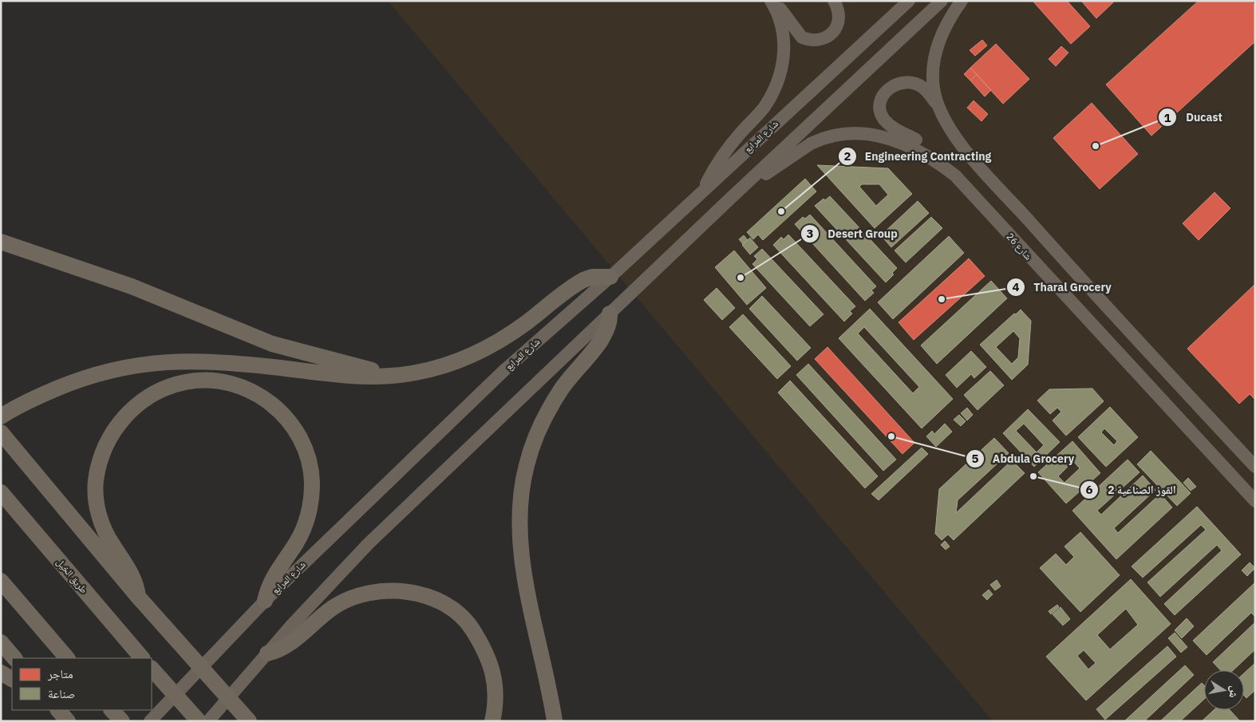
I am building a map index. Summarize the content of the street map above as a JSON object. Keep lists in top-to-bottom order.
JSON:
{
  "streets": {
    "highway": ["طريق الخيل"],
    "main road": ["شارع المرابع", "شارع 26"]
  },
  "places": [
    "Ducast",
    "Engineering Contracting",
    "Desert Group",
    "Tharal Grocery",
    "Abdula Grocery",
    "القوز الصناعية 2"
  ],
  "legend": ["متاجر", "صناعة"],
  "north": "right"
}
